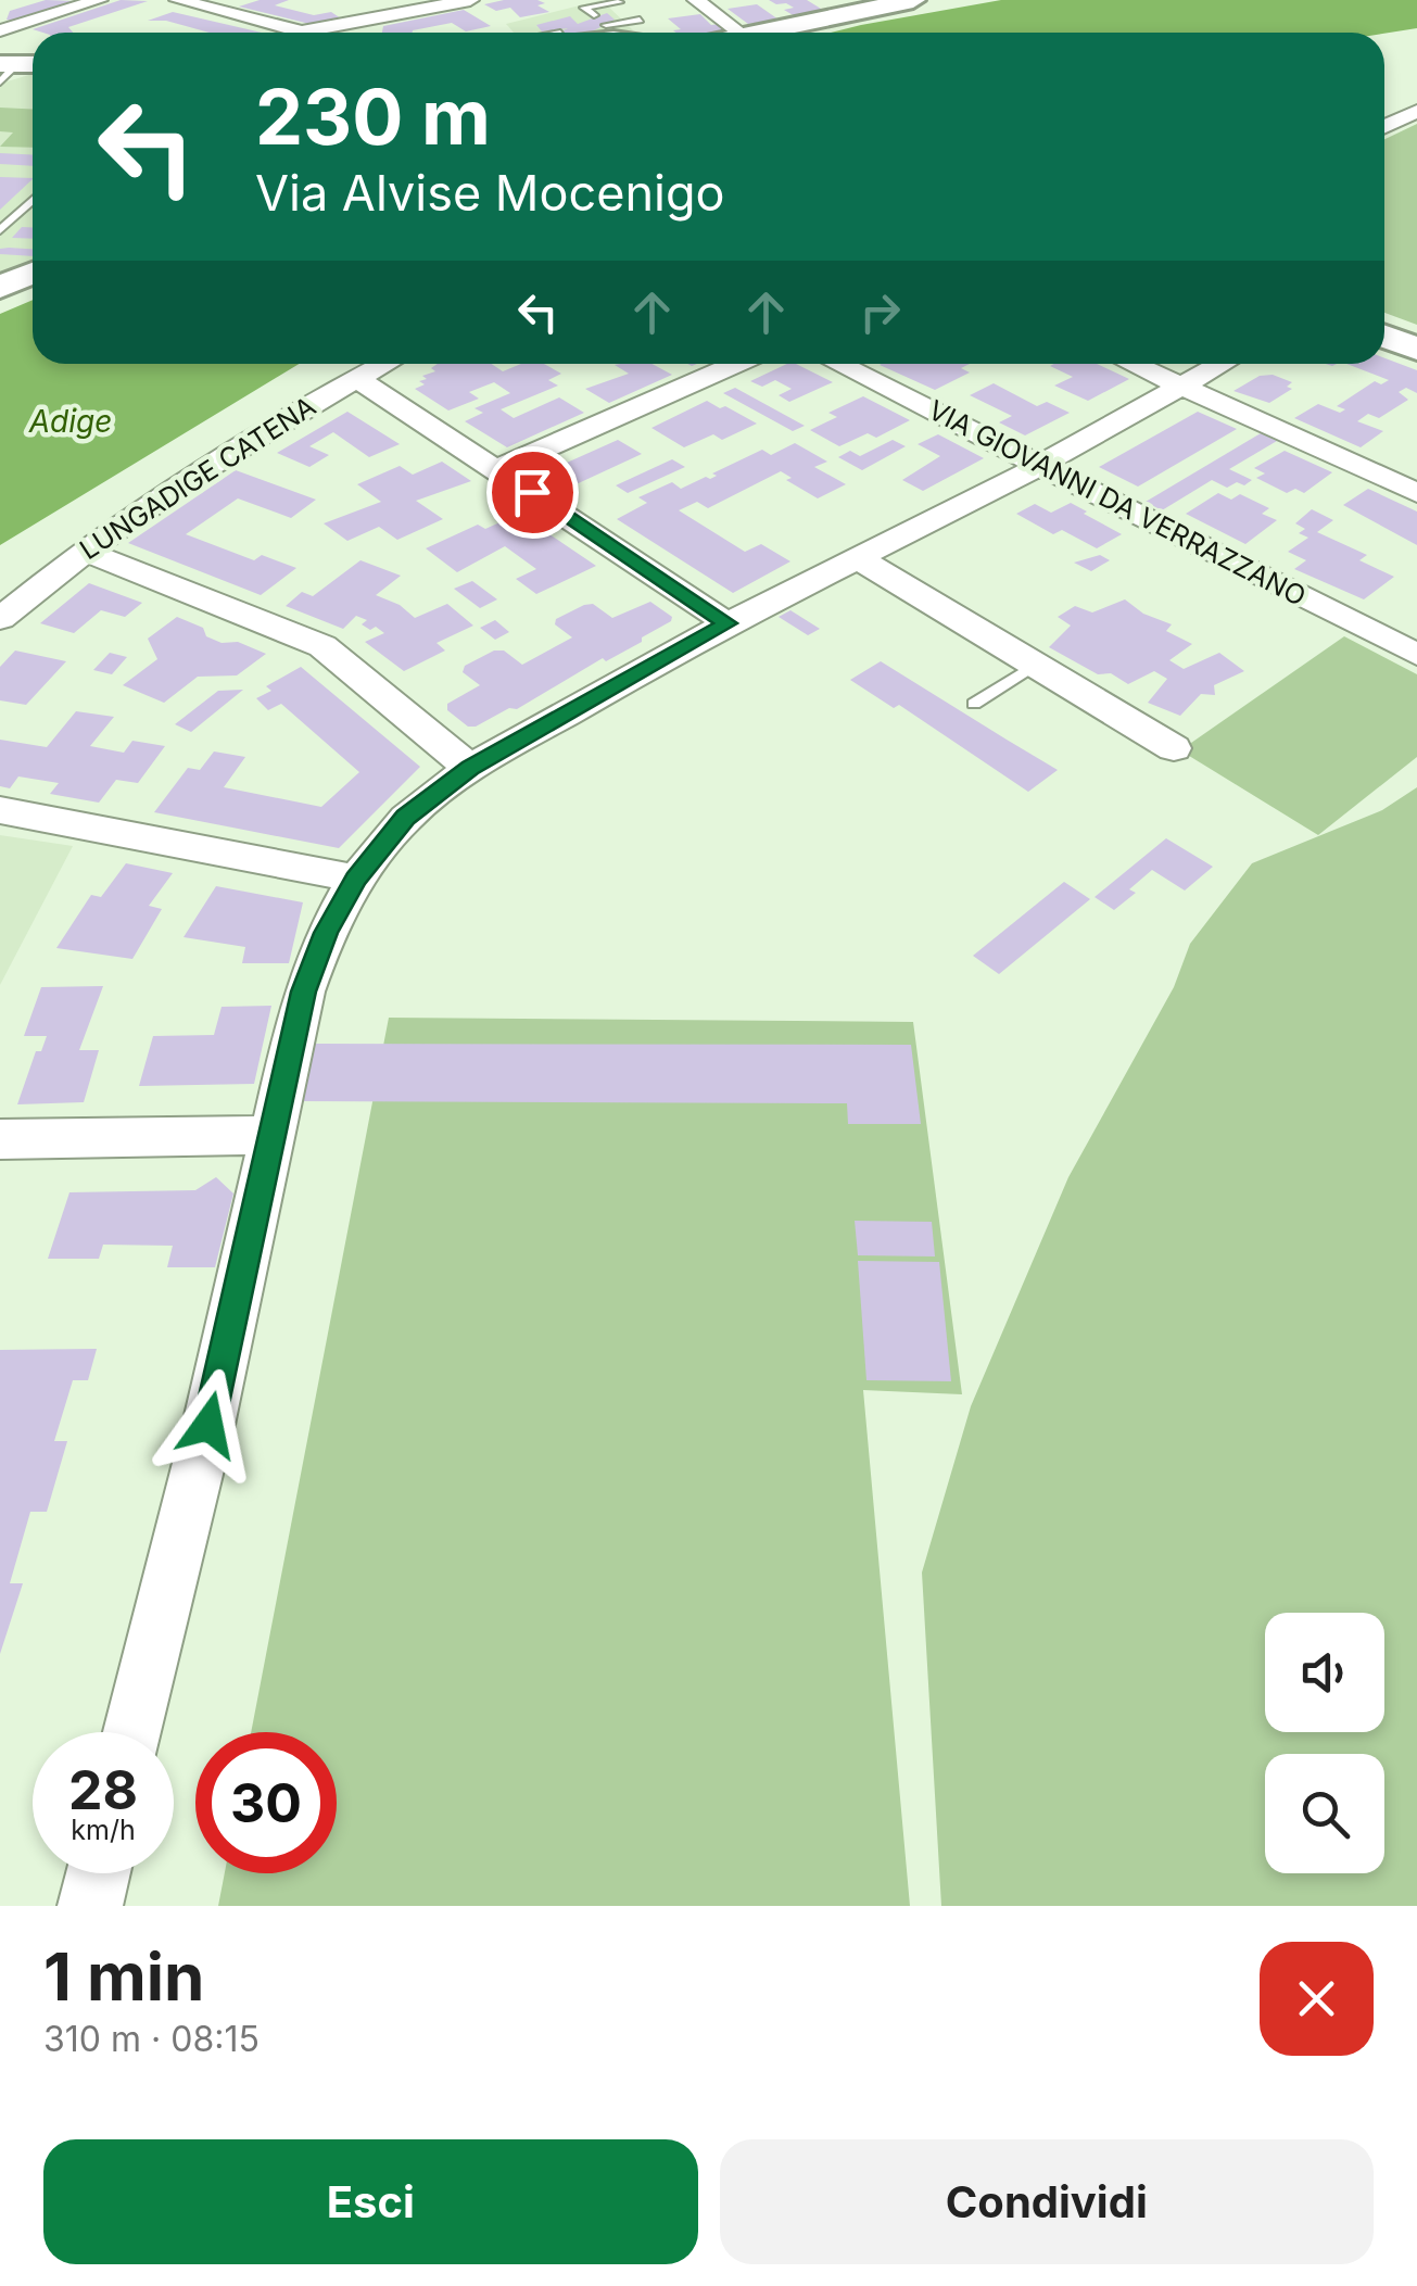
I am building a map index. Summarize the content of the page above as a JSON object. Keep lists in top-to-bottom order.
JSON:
{
  "streets": {
    "street": ["LUNGADIGE CATENA", "VIA GIOVANNI DA VERRAZZANO"]
  },
  "water": ["Adige"],
  "page": {
    "turn": ["230 m", "Via Alvise Mocenigo"],
    "speed": "28 km/h",
    "limit": "30",
    "heading": ["1 min", "310 m · 08:15"],
    "buttons": ["Esci", "Condividi"]
  }
}
